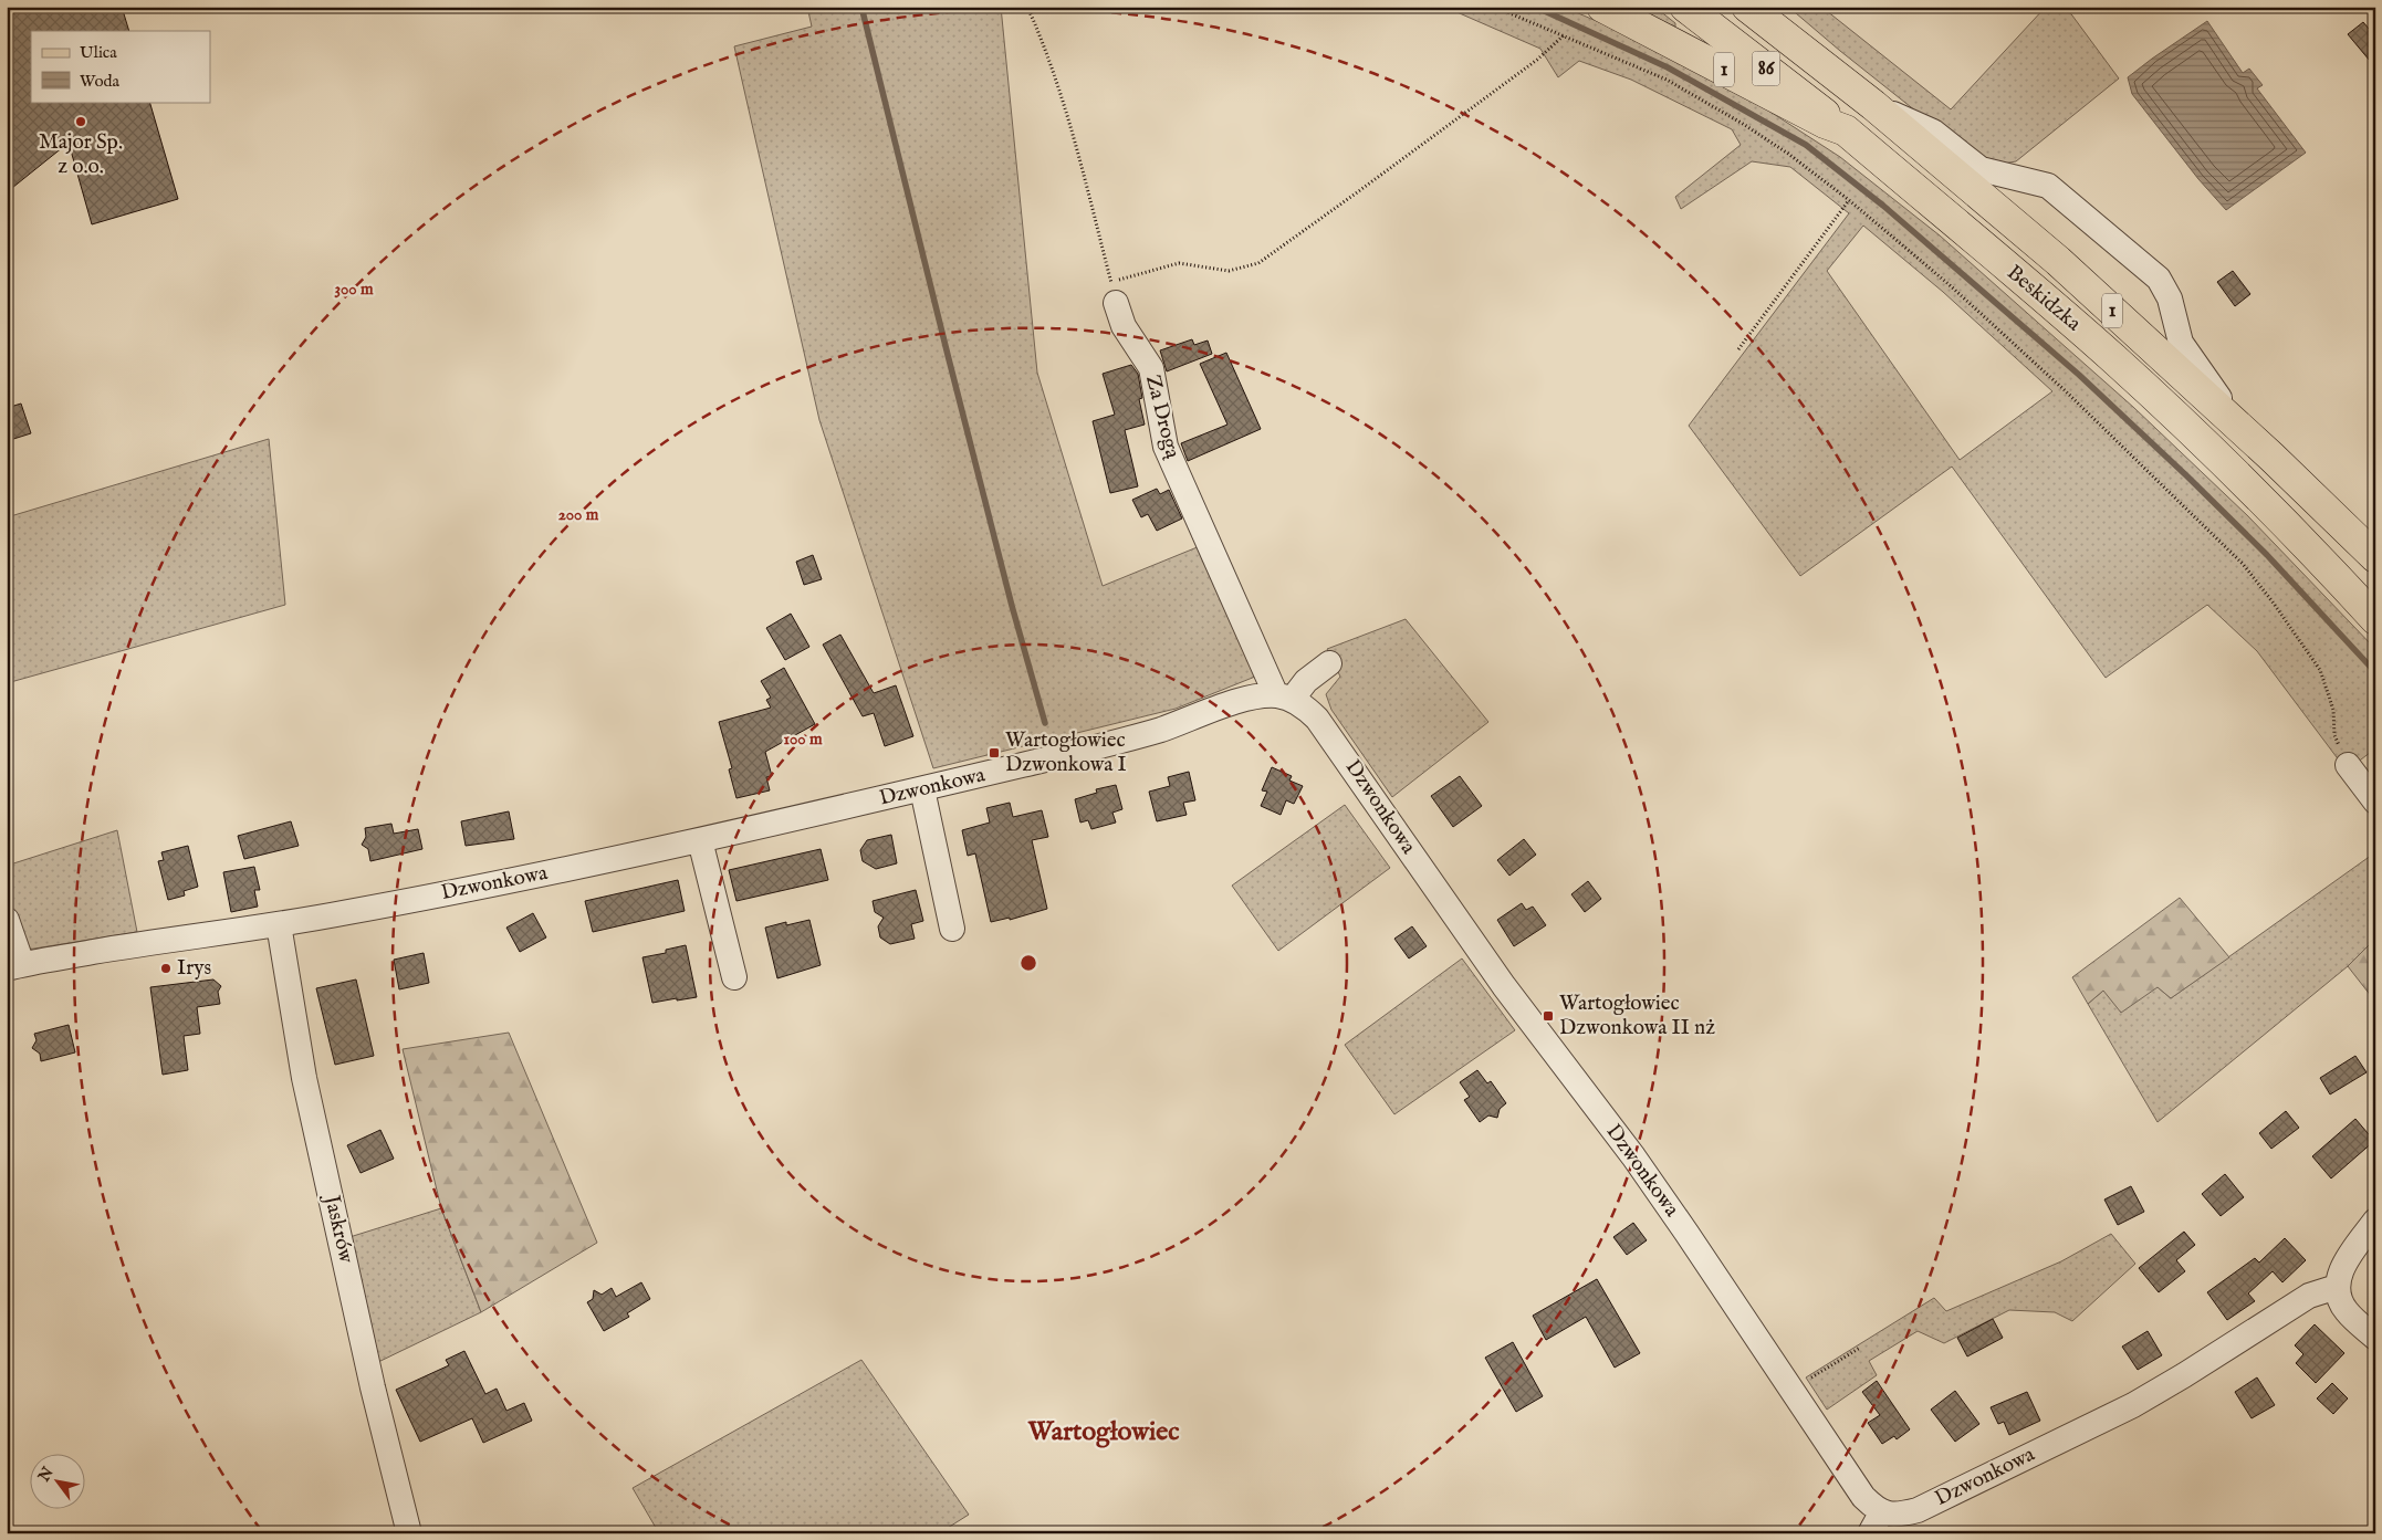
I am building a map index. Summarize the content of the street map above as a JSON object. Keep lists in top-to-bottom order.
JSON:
{
  "streets": {
    "main road": ["86", "1", "Beskidzka"],
    "street": ["Za Drogą", "Dzwonkowa", "Jaskrów"]
  },
  "crossings": [
    ["1", "Beskidzka"],
    ["Za Drogą", "Dzwonkowa"],
    ["Dzwonkowa", "Jaskrów"]
  ],
  "districts": ["Wartogłowiec"],
  "places": {
    "other": ["Major Sp. z o.o.", "Irys"],
    "transit": ["Wartogłowiec Dzwonkowa I", "Wartogłowiec Dzwonkowa II nż"]
  },
  "legend": ["Ulica", "Woda"],
  "north": "top left",
  "rings": ["300 m", "200 m", "100 m"]
}
